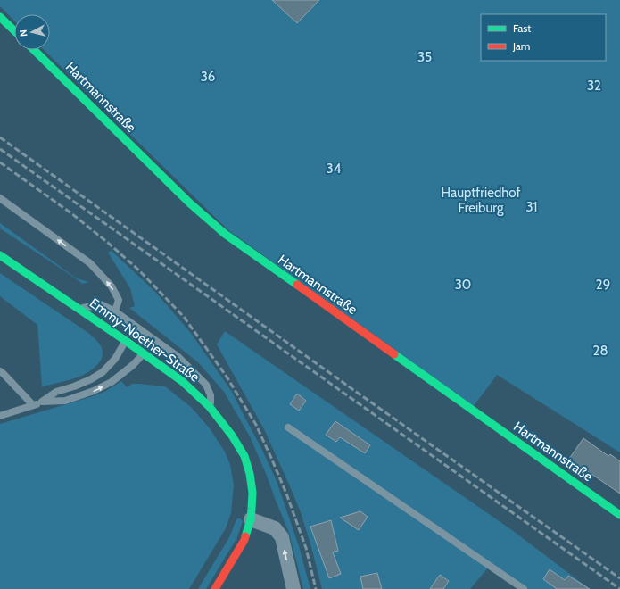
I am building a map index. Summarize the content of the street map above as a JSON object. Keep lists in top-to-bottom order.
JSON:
{
  "streets": {
    "street": ["Hartmannstraße", "Emmy-Noether-Straße"]
  },
  "parks": [
    "35",
    "36",
    "32",
    "34",
    "Hauptfriedhof Freiburg",
    "31",
    "30",
    "29",
    "28"
  ],
  "legend": ["Fast", "Jam"],
  "north": "left"
}
